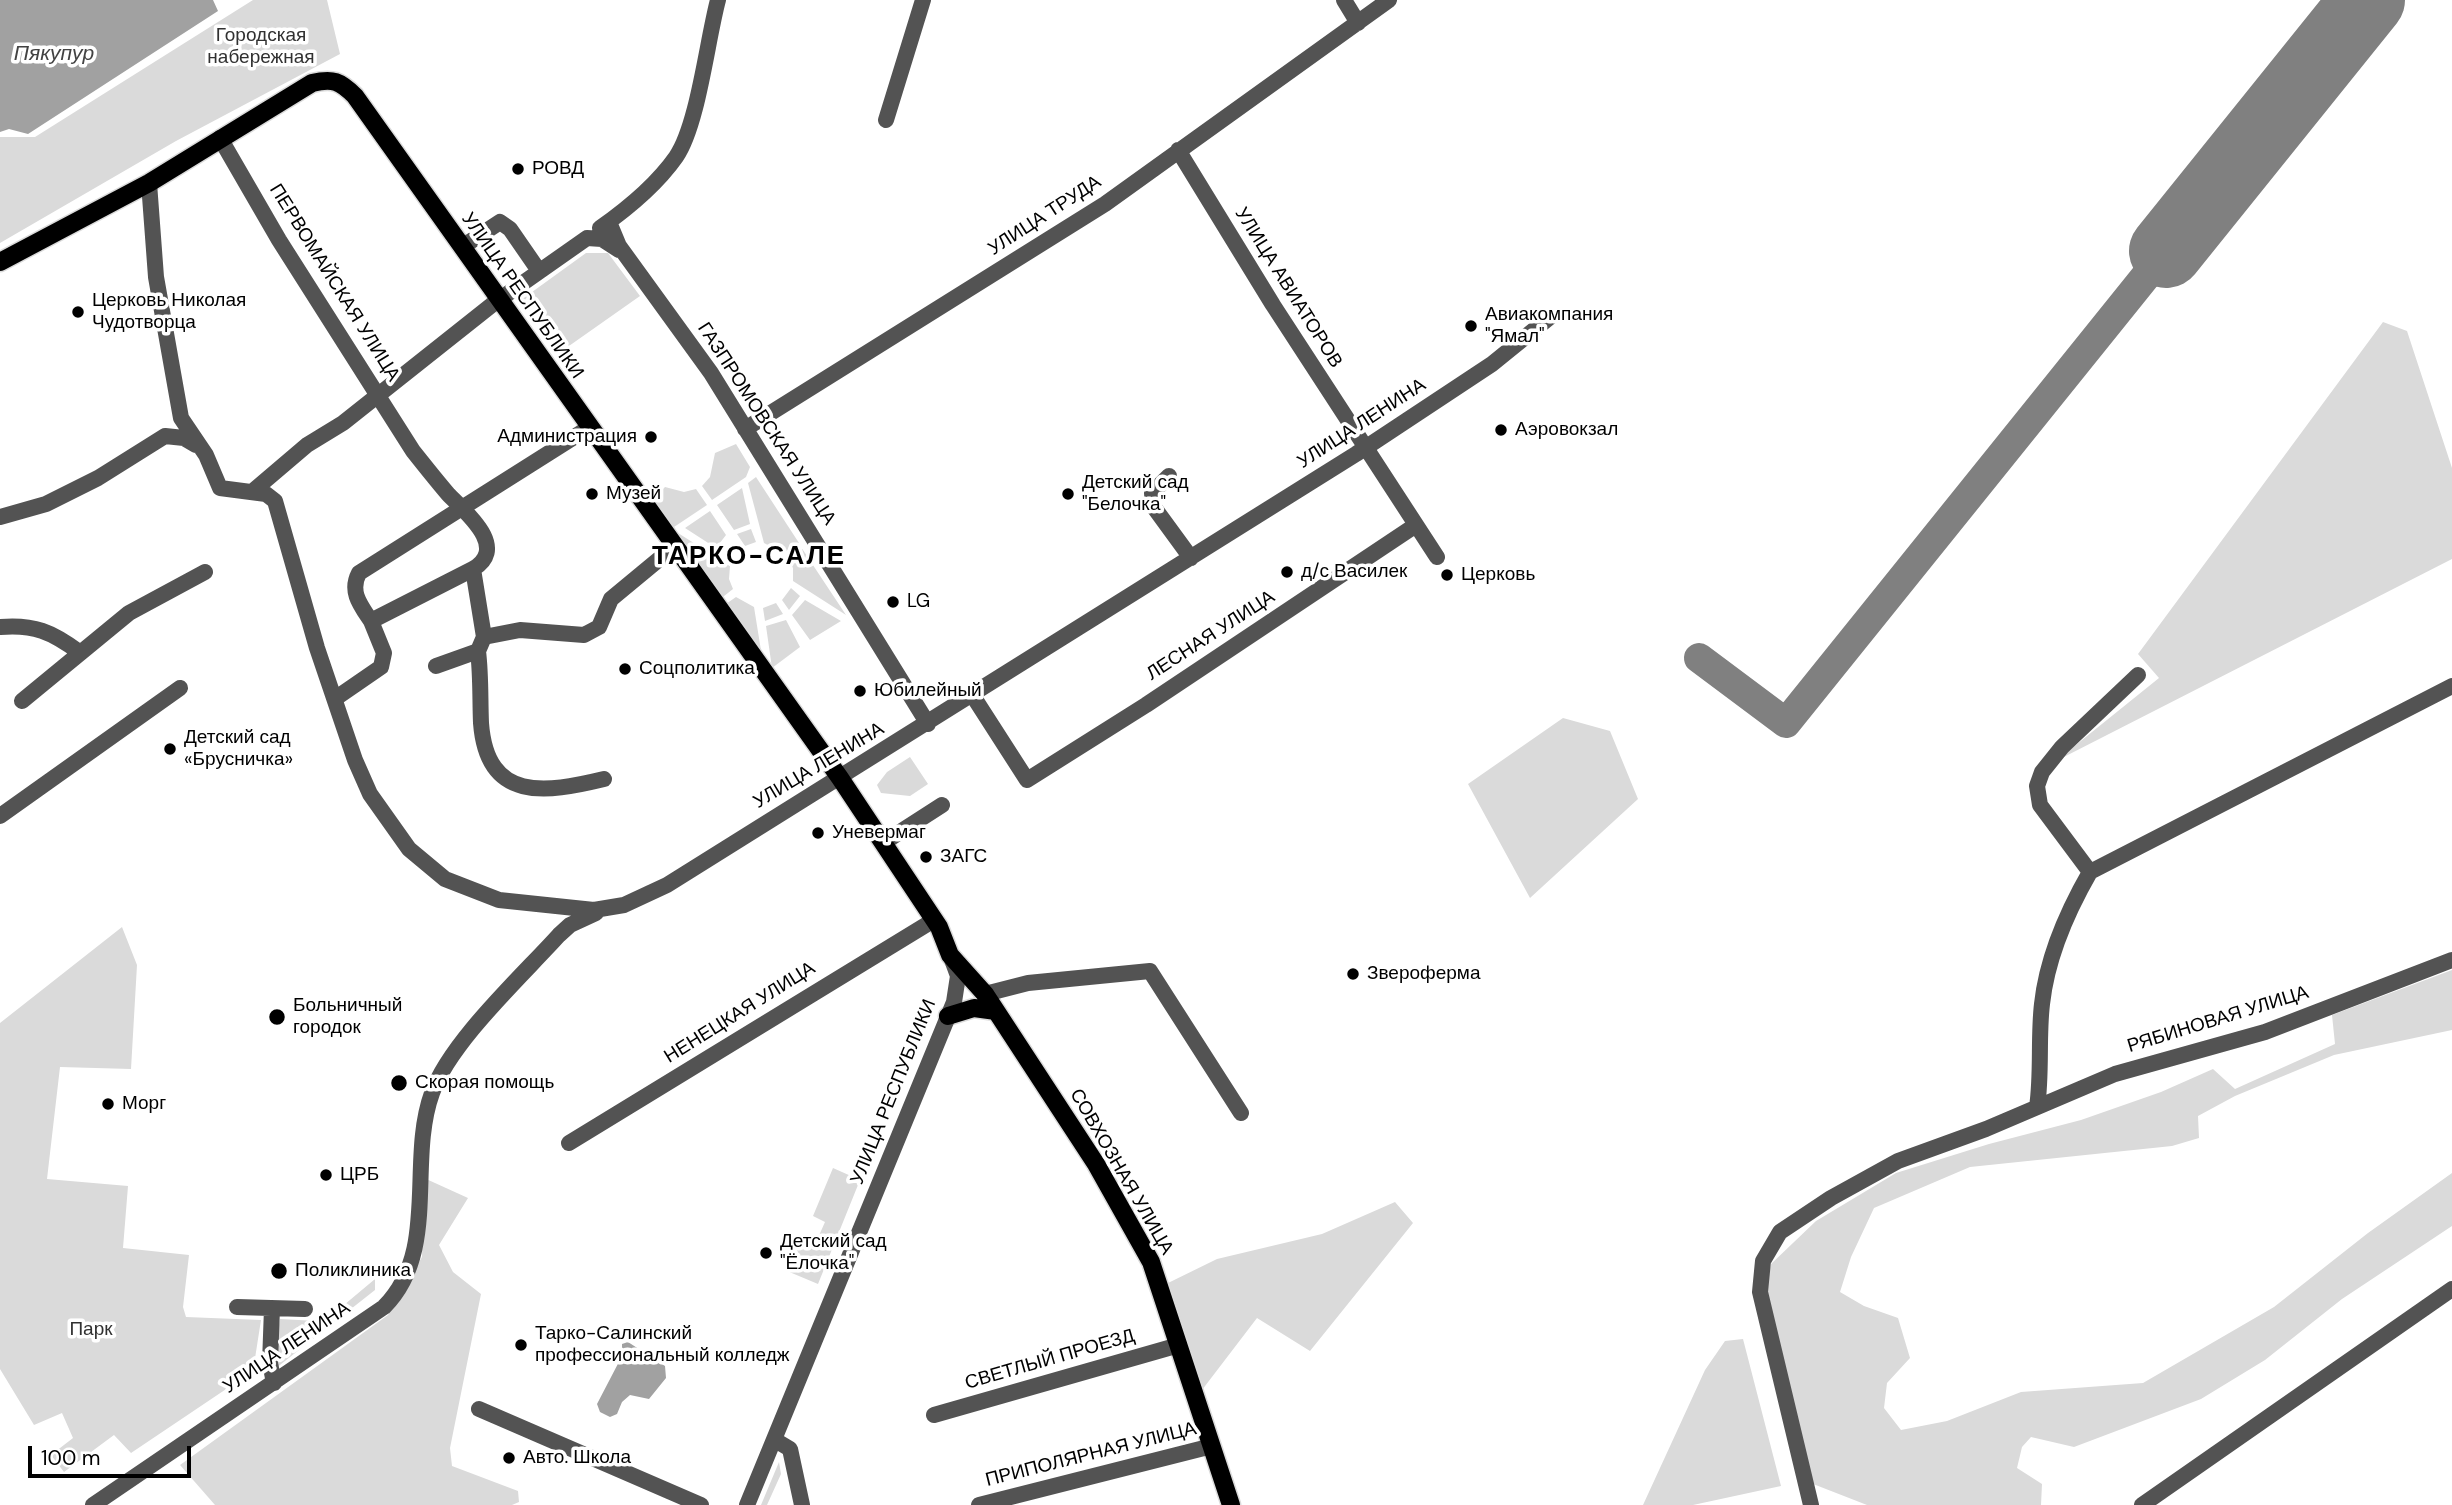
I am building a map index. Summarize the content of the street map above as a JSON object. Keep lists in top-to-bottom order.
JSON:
{
  "streets": {
    "main road": ["УЛИЦА РЕСПУБЛИКИ", "СОВХОЗНАЯ УЛИЦА"],
    "street": [
      "УЛИЦА ТРУДА",
      "ПЕРВОМАЙСКАЯ УЛИЦА",
      "УЛИЦА АВИАТОРОВ",
      "ГАЗПРОМОВСКАЯ УЛИЦА",
      "УЛИЦА ЛЕНИНА",
      "ЛЕСНАЯ УЛИЦА",
      "НЕНЕЦКАЯ УЛИЦА",
      "РЯБИНОВАЯ УЛИЦА",
      "СВЕТЛЫЙ ПРОЕЗД",
      "ПРИПОЛЯРНАЯ УЛИЦА"
    ]
  },
  "crossings": [
    ["УЛИЦА ТРУДА", "УЛИЦА АВИАТОРОВ"],
    ["УЛИЦА ТРУДА", "ГАЗПРОМОВСКАЯ УЛИЦА"],
    ["ПЕРВОМАЙСКАЯ УЛИЦА", "УЛИЦА РЕСПУБЛИКИ"],
    ["УЛИЦА АВИАТОРОВ", "УЛИЦА ЛЕНИНА"],
    ["УЛИЦА АВИАТОРОВ", "ЛЕСНАЯ УЛИЦА"],
    ["УЛИЦА РЕСПУБЛИКИ", "УЛИЦА ЛЕНИНА"],
    ["УЛИЦА РЕСПУБЛИКИ", "НЕНЕЦКАЯ УЛИЦА"],
    ["УЛИЦА РЕСПУБЛИКИ", "СОВХОЗНАЯ УЛИЦА"],
    ["ГАЗПРОМОВСКАЯ УЛИЦА", "УЛИЦА ЛЕНИНА"],
    ["УЛИЦА ЛЕНИНА", "ЛЕСНАЯ УЛИЦА"],
    ["СОВХОЗНАЯ УЛИЦА", "СВЕТЛЫЙ ПРОЕЗД"],
    ["СОВХОЗНАЯ УЛИЦА", "ПРИПОЛЯРНАЯ УЛИЦА"]
  ],
  "districts": ["ТАРКО-САЛЕ"],
  "water": ["Пякупур"],
  "parks": ["Городская набережная", "Парк"],
  "places": [
    "РОВД",
    "Церковь Николая Чудотворца",
    "Авиакомпания \"Ямал\"",
    "Аэровокзал",
    "Администрация",
    "Музей",
    "Детский сад \"Белочка\"",
    "д/с Василек",
    "Церковь",
    "LG",
    "Соцполитика",
    "Юбилейный",
    "Детский сад «Брусничка»",
    "Уневермаг",
    "ЗАГС",
    "Звероферма",
    "Больничный городок",
    "Скорая помощь",
    "Морг",
    "ЦРБ",
    "Детский сад \"Ёлочка\"",
    "Поликлиника",
    "Тарко-Салинский профессиональный колледж",
    "Авто. Школа"
  ],
  "scale_bar": "100 m"
}
